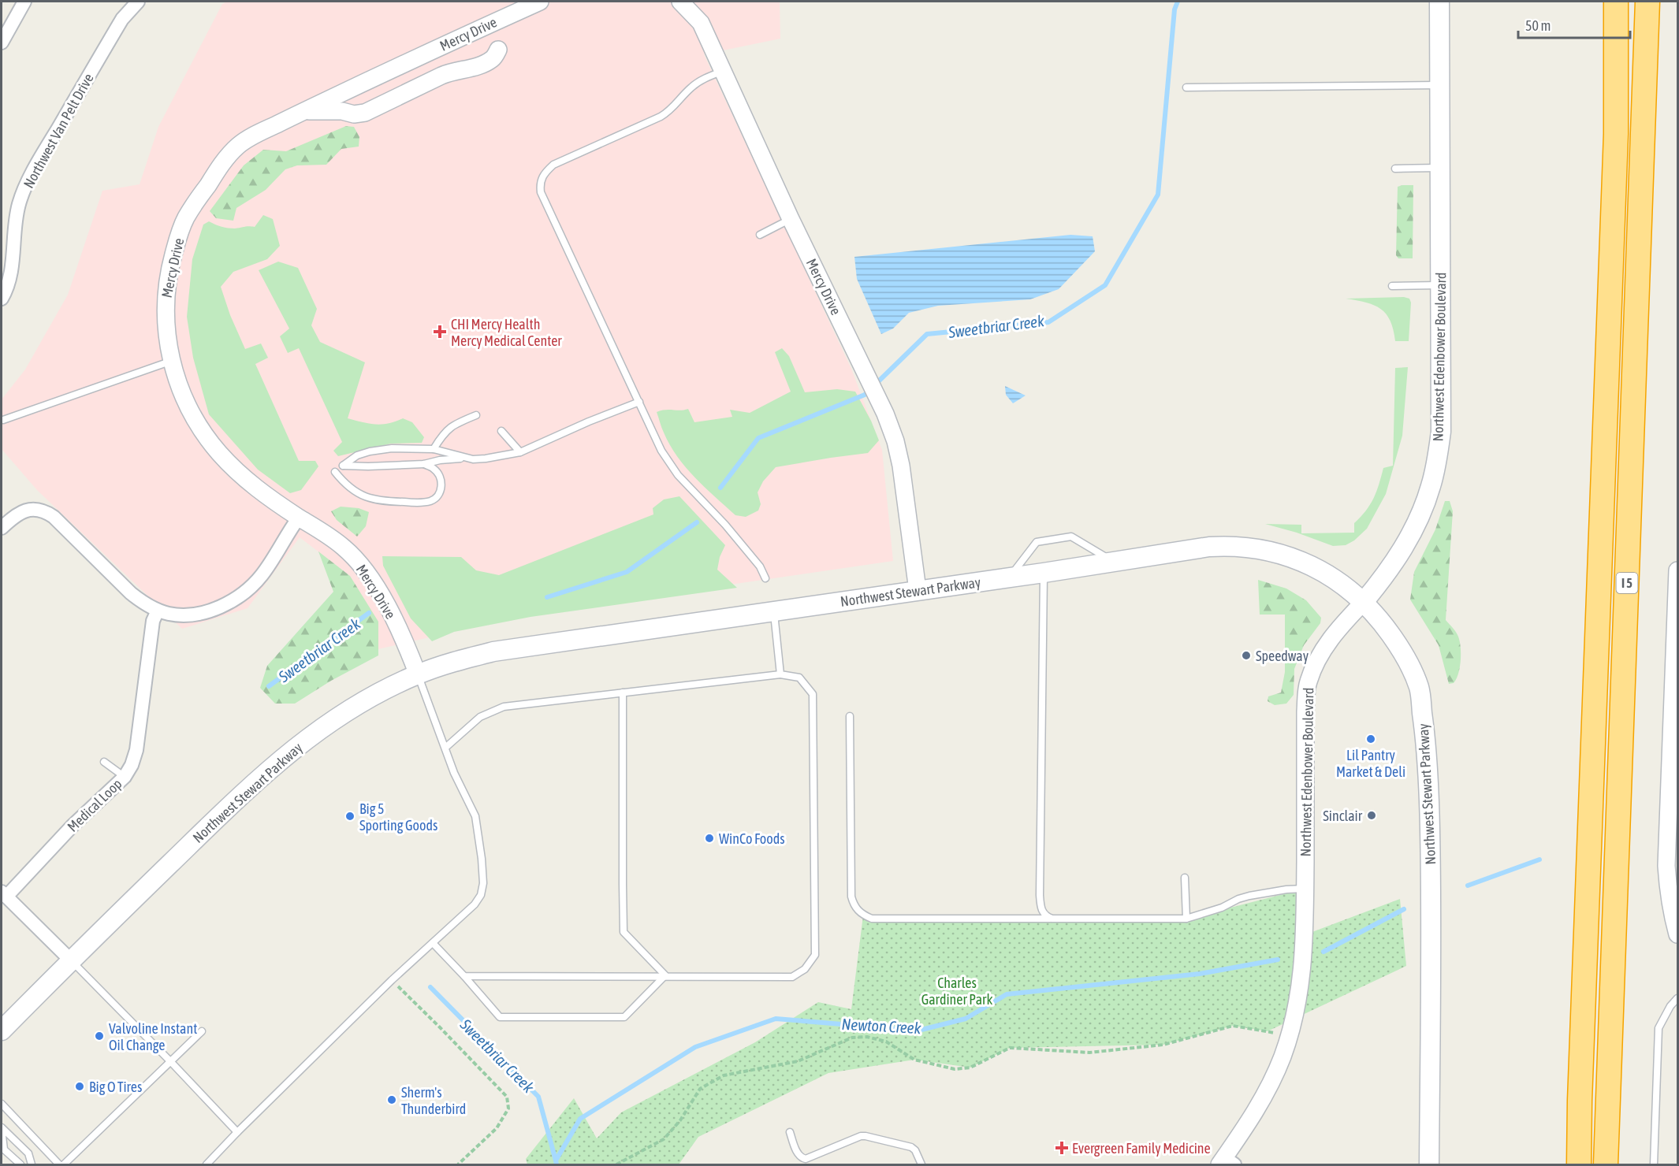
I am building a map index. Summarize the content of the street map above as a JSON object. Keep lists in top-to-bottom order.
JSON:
{
  "streets": {
    "highway": ["I 5"],
    "main road": ["Northwest Edenbower Boulevard", "Northwest Stewart Parkway"],
    "street": ["Mercy Drive", "Northwest Van Pelt Drive", "Medical Loop"]
  },
  "crossings": [
    ["Mercy Drive", "Northwest Stewart Parkway"],
    ["Northwest Edenbower Boulevard", "Northwest Stewart Parkway"]
  ],
  "water": ["Sweetbriar Creek", "Newton Creek"],
  "parks": ["Charles Gardiner Park"],
  "places": {
    "health": ["CHI Mercy Health Mercy Medical Center", "Evergreen Family Medicine"],
    "other": [
      "Speedway",
      "Lil Pantry Market & Deli",
      "Sinclair",
      "Big 5 Sporting Goods",
      "WinCo Foods",
      "Valvoline Instant Oil Change",
      "Big O Tires",
      "Sherm's Thunderbird"
    ]
  },
  "scale_bar": "50 m"
}
